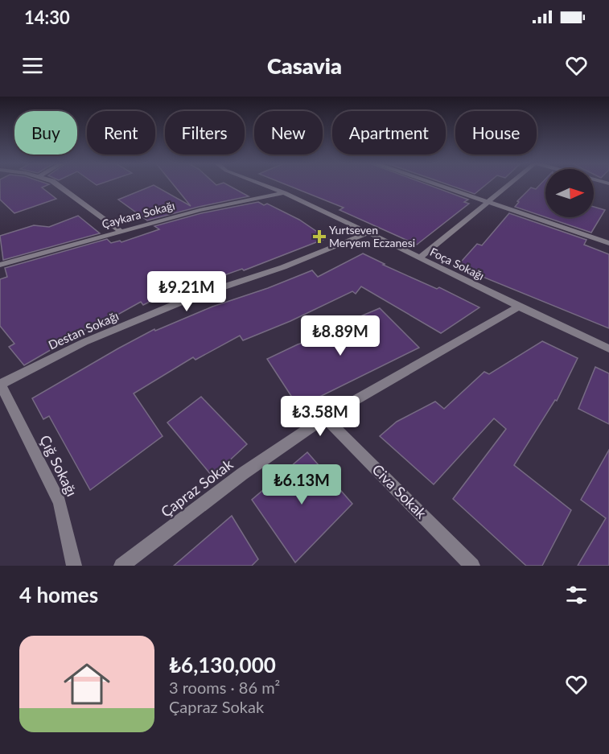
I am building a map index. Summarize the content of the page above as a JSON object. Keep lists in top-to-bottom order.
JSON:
{
  "streets": {
    "street": [
      "Çaykara Sokağı",
      "Foça Sokağı",
      "Destan Sokağı",
      "Çığ Sokağı",
      "Çapraz Sokak",
      "Civa Sokak"
    ]
  },
  "crossings": [
    ["Çaykara Sokağı", "Foça Sokağı"],
    ["Foça Sokağı", "Destan Sokağı"],
    ["Foça Sokağı", "Çapraz Sokak"],
    ["Destan Sokağı", "Çığ Sokağı"],
    ["Çapraz Sokak", "Civa Sokak"]
  ],
  "places": {
    "health": ["Yurtseven Meryem Eczanesi"]
  },
  "north": "right",
  "page": {
    "status": "14:30",
    "header": "Casavia",
    "chip": [
      "Buy",
      "Rent",
      "Filters",
      "New",
      "Apartment",
      "House"
    ],
    "price": [
      "₺9.21M",
      "₺8.89M",
      "₺3.58M",
      "₺6.13M"
    ],
    "heading": "4 homes",
    "list": [
      {
        "name": "₺6,130,000",
        "note": "3 rooms · 86 m² · Çapraz Sokak"
      }
    ]
  }
}
